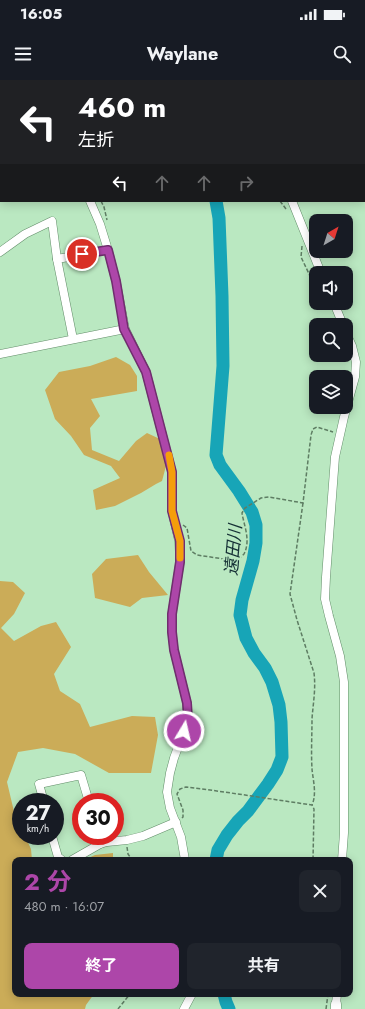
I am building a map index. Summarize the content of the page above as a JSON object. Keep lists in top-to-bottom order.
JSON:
{
  "water": ["遠田川"],
  "north": "top right",
  "page": {
    "status": "16:05",
    "header": "Waylane",
    "turn": ["460 m", "左折"],
    "speed": "27 km/h",
    "limit": "30",
    "heading": ["2 分", "480 m · 16:07"],
    "buttons": ["終了", "共有"]
  }
}
